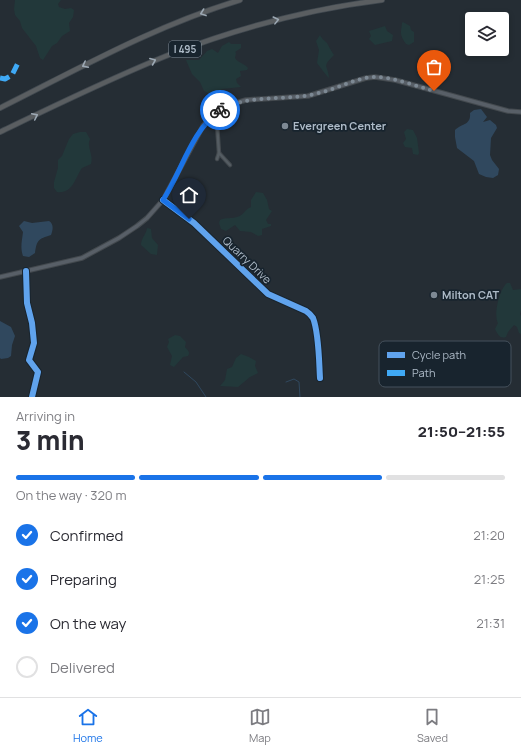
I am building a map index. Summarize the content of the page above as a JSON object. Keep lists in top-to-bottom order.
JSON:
{
  "streets": {
    "highway": ["I 495"],
    "street": ["Quarry Drive"]
  },
  "places": ["Evergreen Center", "Milton CAT"],
  "legend": ["Cycle path", "Path"],
  "page": {
    "heading": ["3 min", "Arriving in", "21:50–21:55"],
    "bar": "On the way · 320 m",
    "list": [
      ["Confirmed", "21:20"],
      ["Preparing", "21:25"],
      ["On the way", "21:31"],
      "Delivered"
    ],
    "tabs": ["Home", "Map", "Saved"]
  }
}
